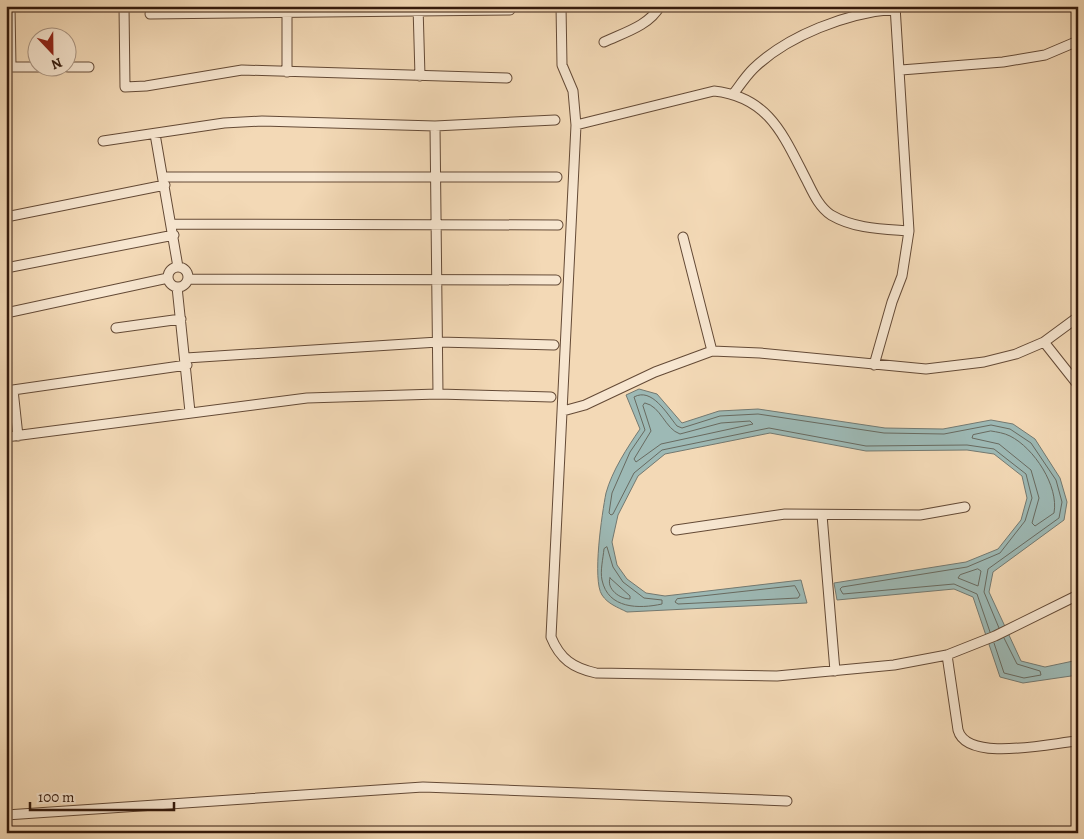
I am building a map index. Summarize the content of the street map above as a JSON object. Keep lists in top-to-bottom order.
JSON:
{
  "scale_bar": "100 m",
  "north": "bottom"
}
